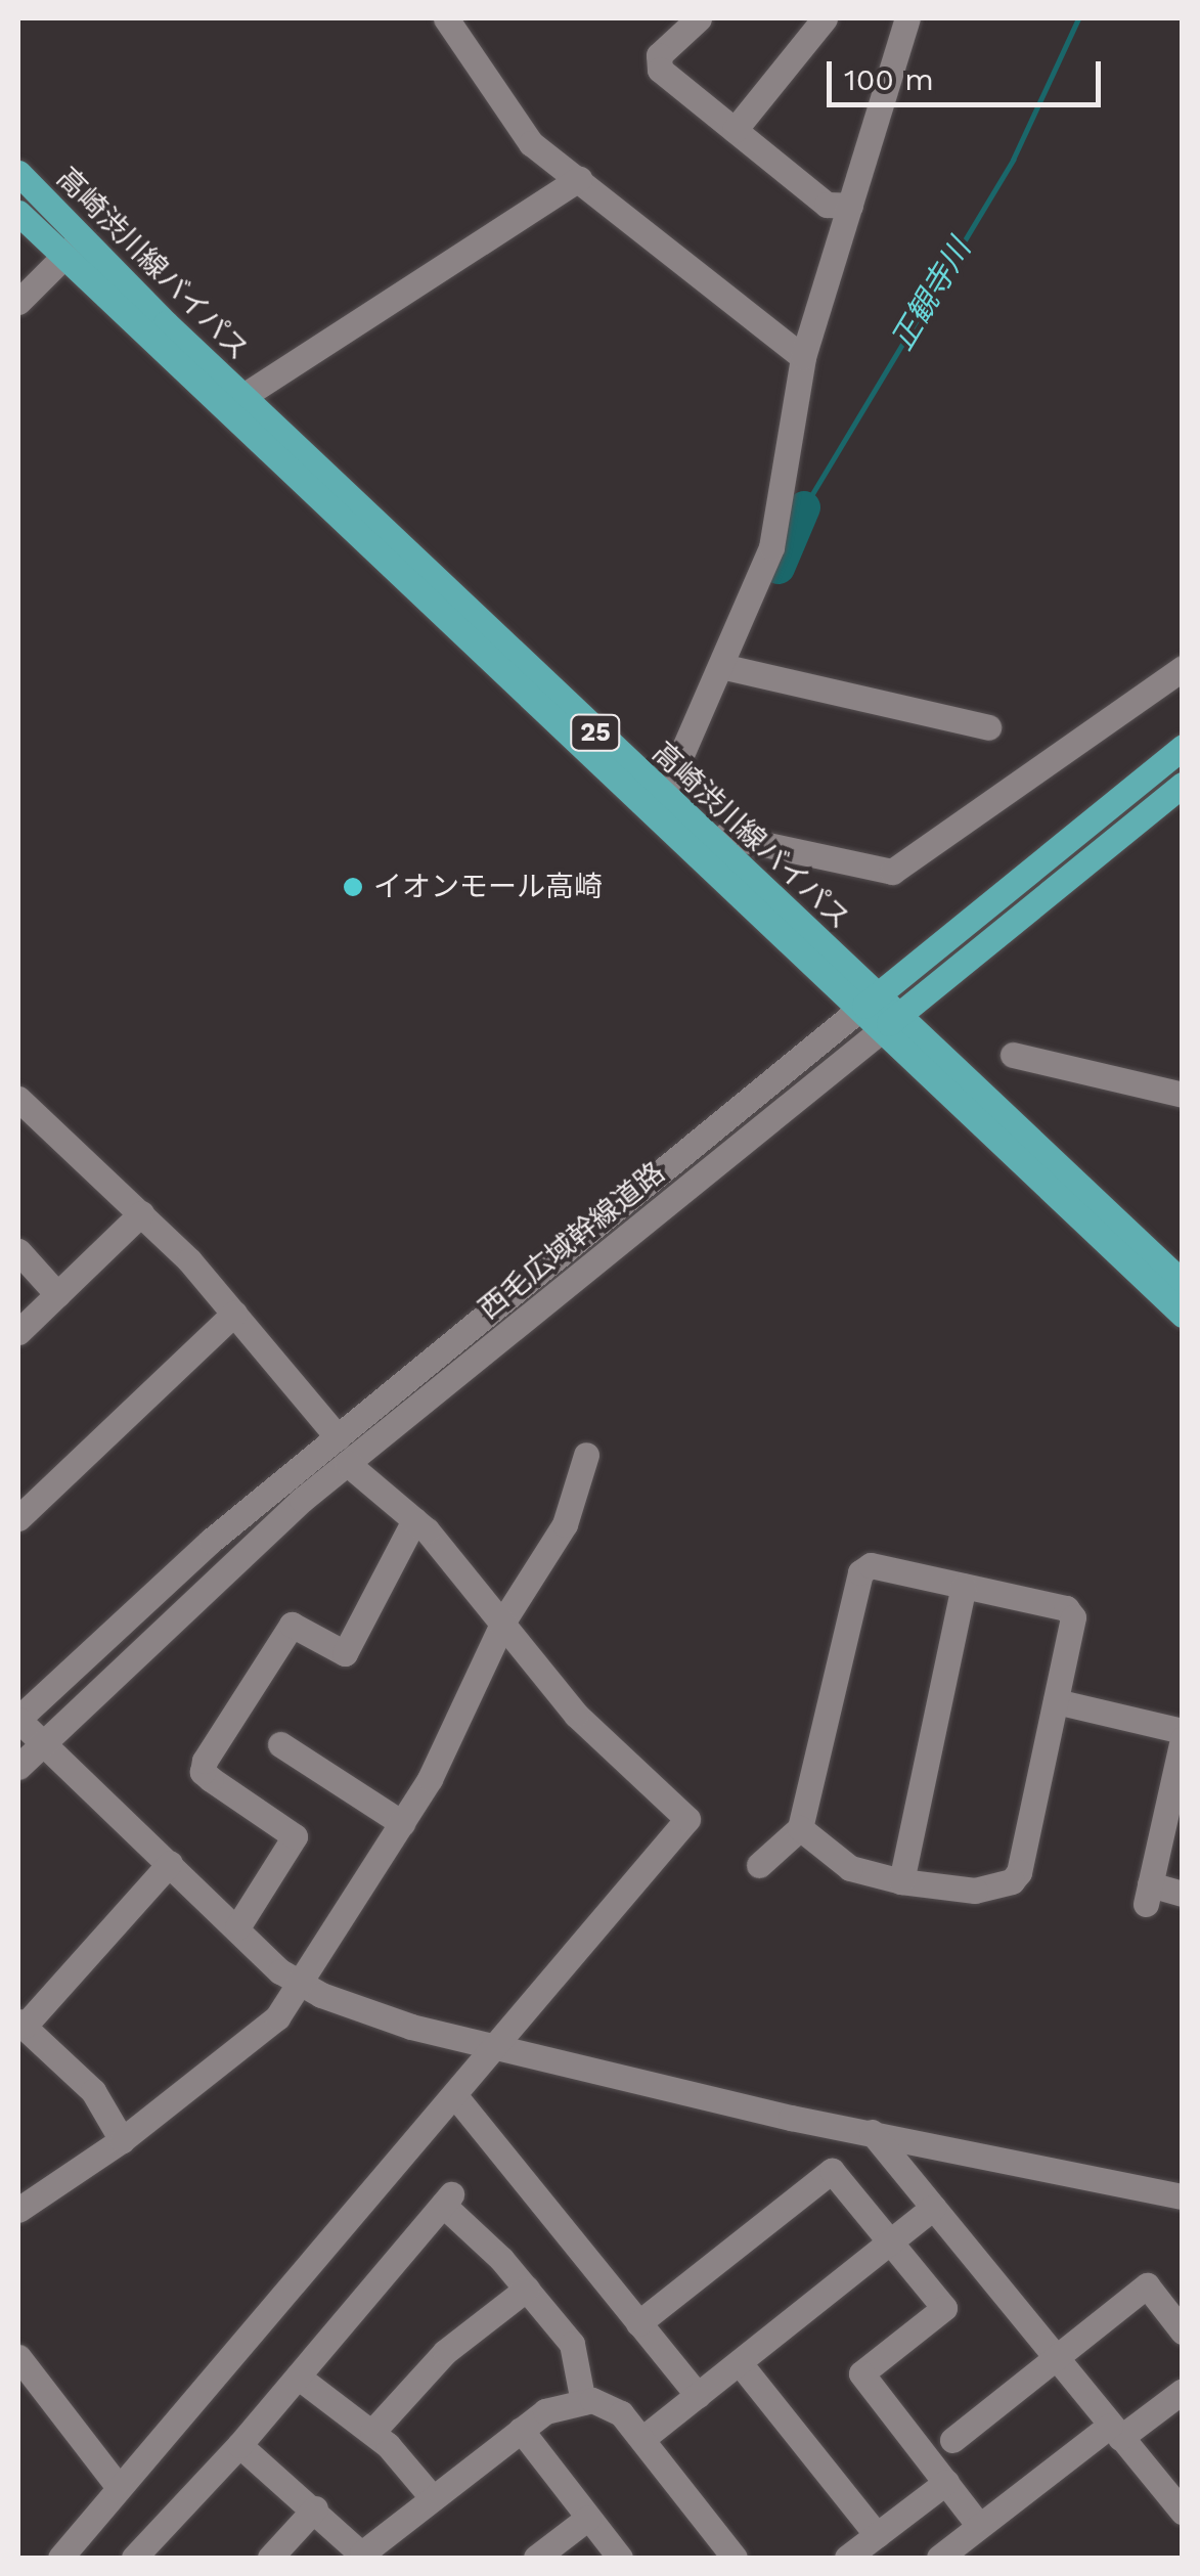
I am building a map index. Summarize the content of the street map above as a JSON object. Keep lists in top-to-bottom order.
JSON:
{
  "streets": {
    "main road": ["高崎渋川線バイパス", "25", "西毛広域幹線道路"]
  },
  "crossings": [
    ["高崎渋川線バイパス", "西毛広域幹線道路"]
  ],
  "water": ["正観寺川"],
  "places": ["イオンモール高崎"],
  "scale_bar": "100 m"
}
